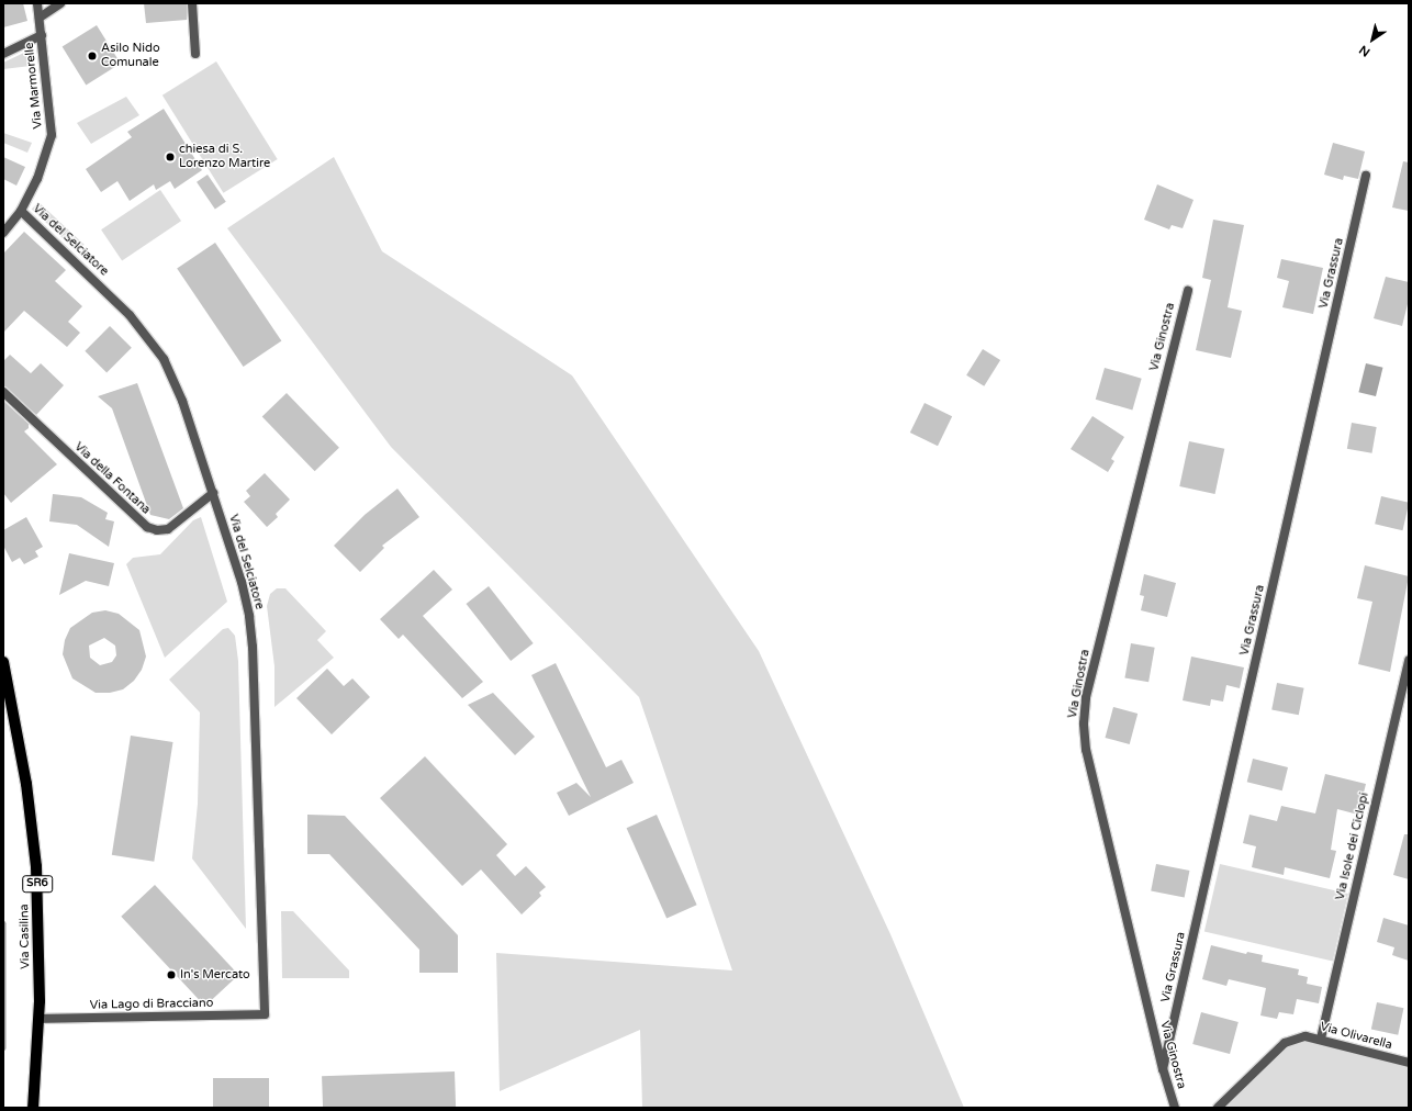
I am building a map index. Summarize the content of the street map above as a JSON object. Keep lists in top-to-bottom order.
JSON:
{
  "streets": {
    "main road": ["SR6", "Via Casilina"],
    "street": [
      "Via Marmorelle",
      "Via del Selciatore",
      "Via Grassura",
      "Via Ginostra",
      "Via della Fontana",
      "Via Isole dei Ciclopi",
      "Via Lago di Bracciano",
      "Via Olivarella"
    ]
  },
  "crossings": [
    ["Via Marmorelle", "Via del Selciatore"],
    ["Via del Selciatore", "Via della Fontana"],
    ["Via del Selciatore", "Via Lago di Bracciano"],
    ["Via Grassura", "Via Ginostra"],
    ["Via Isole dei Ciclopi", "Via Olivarella"],
    ["Via Casilina", "Via Lago di Bracciano"]
  ],
  "places": ["Asilo Nido Comunale", "chiesa di S. Lorenzo Martire", "In's Mercato"],
  "north": "bottom left"
}
